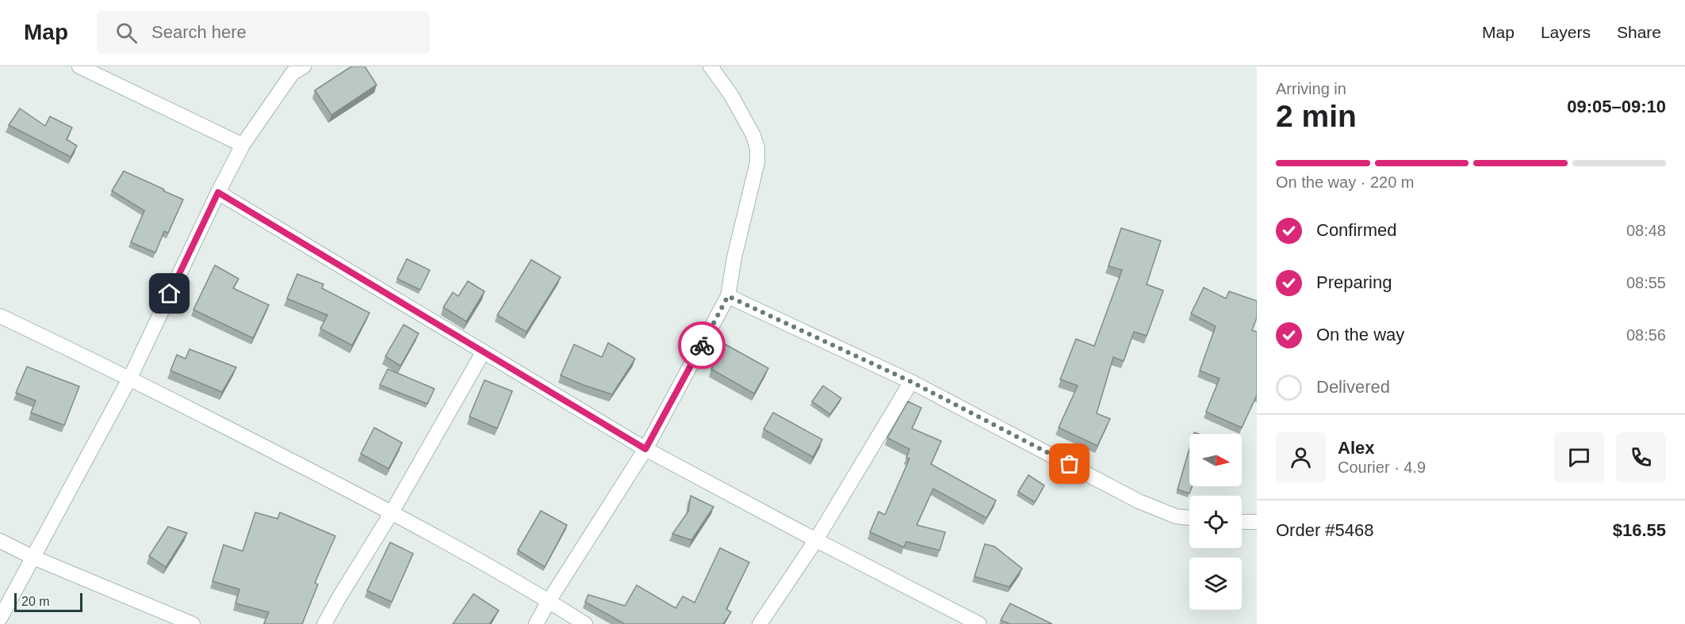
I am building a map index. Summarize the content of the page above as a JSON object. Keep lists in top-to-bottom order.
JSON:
{
  "scale_bar": "20 m",
  "north": "right",
  "page": {
    "header": "Map",
    "search": "Search here",
    "nav": ["Map", "Layers", "Share"],
    "heading": ["2 min", "Arriving in", "09:05–09:10"],
    "panel": [
      "Alex",
      "Courier · 4.9",
      "Order #5468",
      "$16.55"
    ],
    "bar": "On the way · 220 m",
    "list": [
      ["Confirmed", "08:48"],
      ["Preparing", "08:55"],
      ["On the way", "08:56"],
      "Delivered"
    ],
    "scale": "20 m"
  }
}
